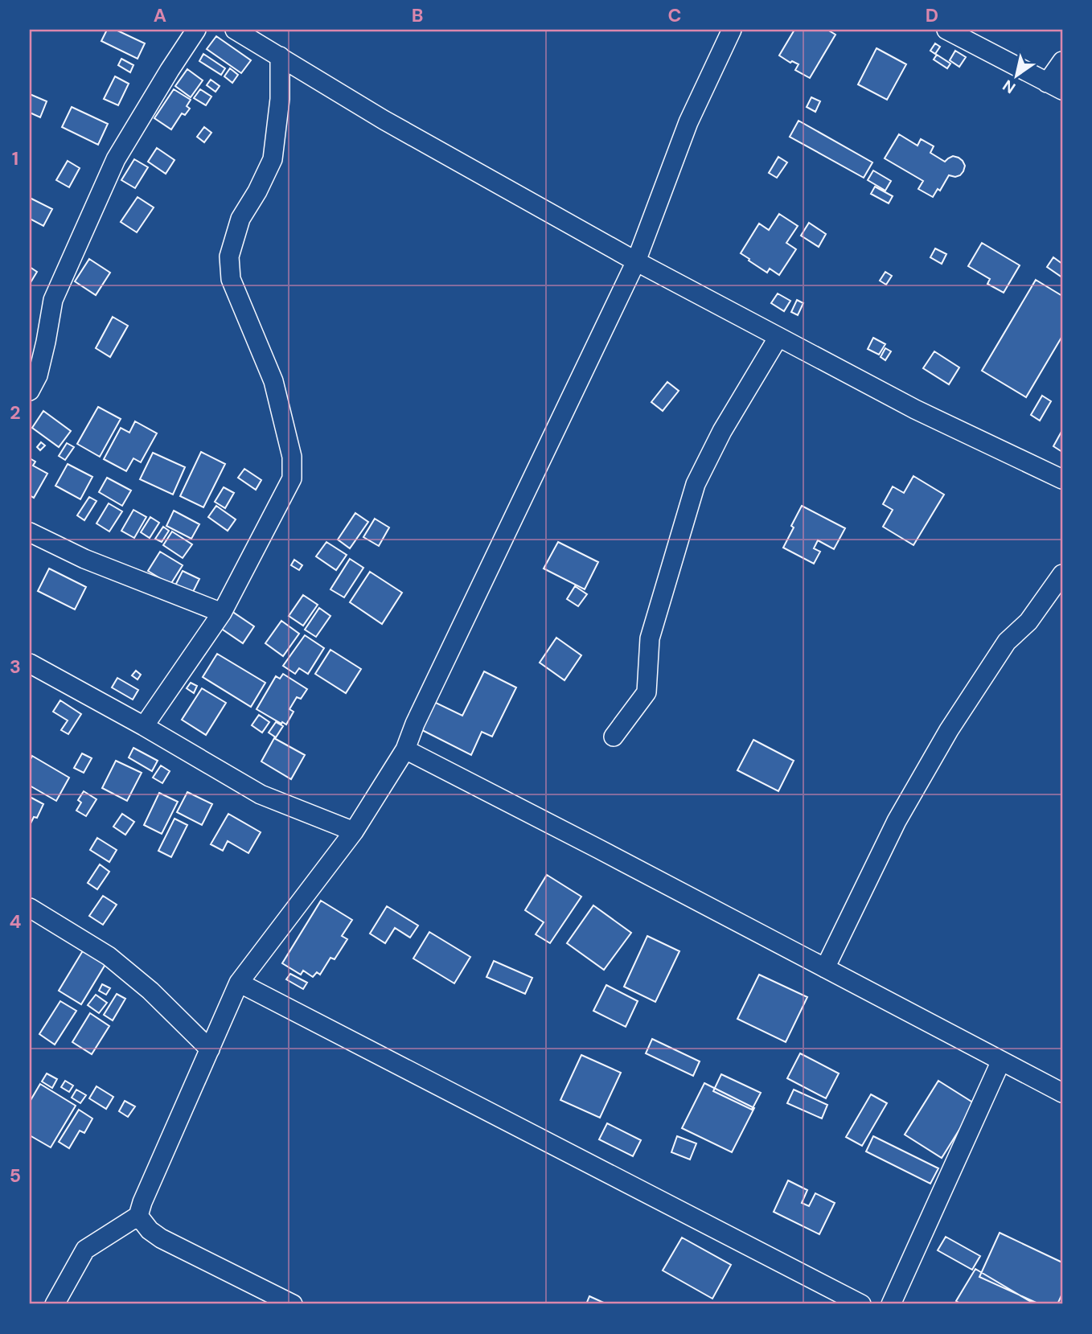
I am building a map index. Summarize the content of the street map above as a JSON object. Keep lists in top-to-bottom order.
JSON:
{
  "north": "bottom left",
  "grid": {
    "columns": [
      "A",
      "B",
      "C",
      "D"
    ],
    "rows": [
      "1",
      "2",
      "3",
      "4",
      "5"
    ]
  }
}
